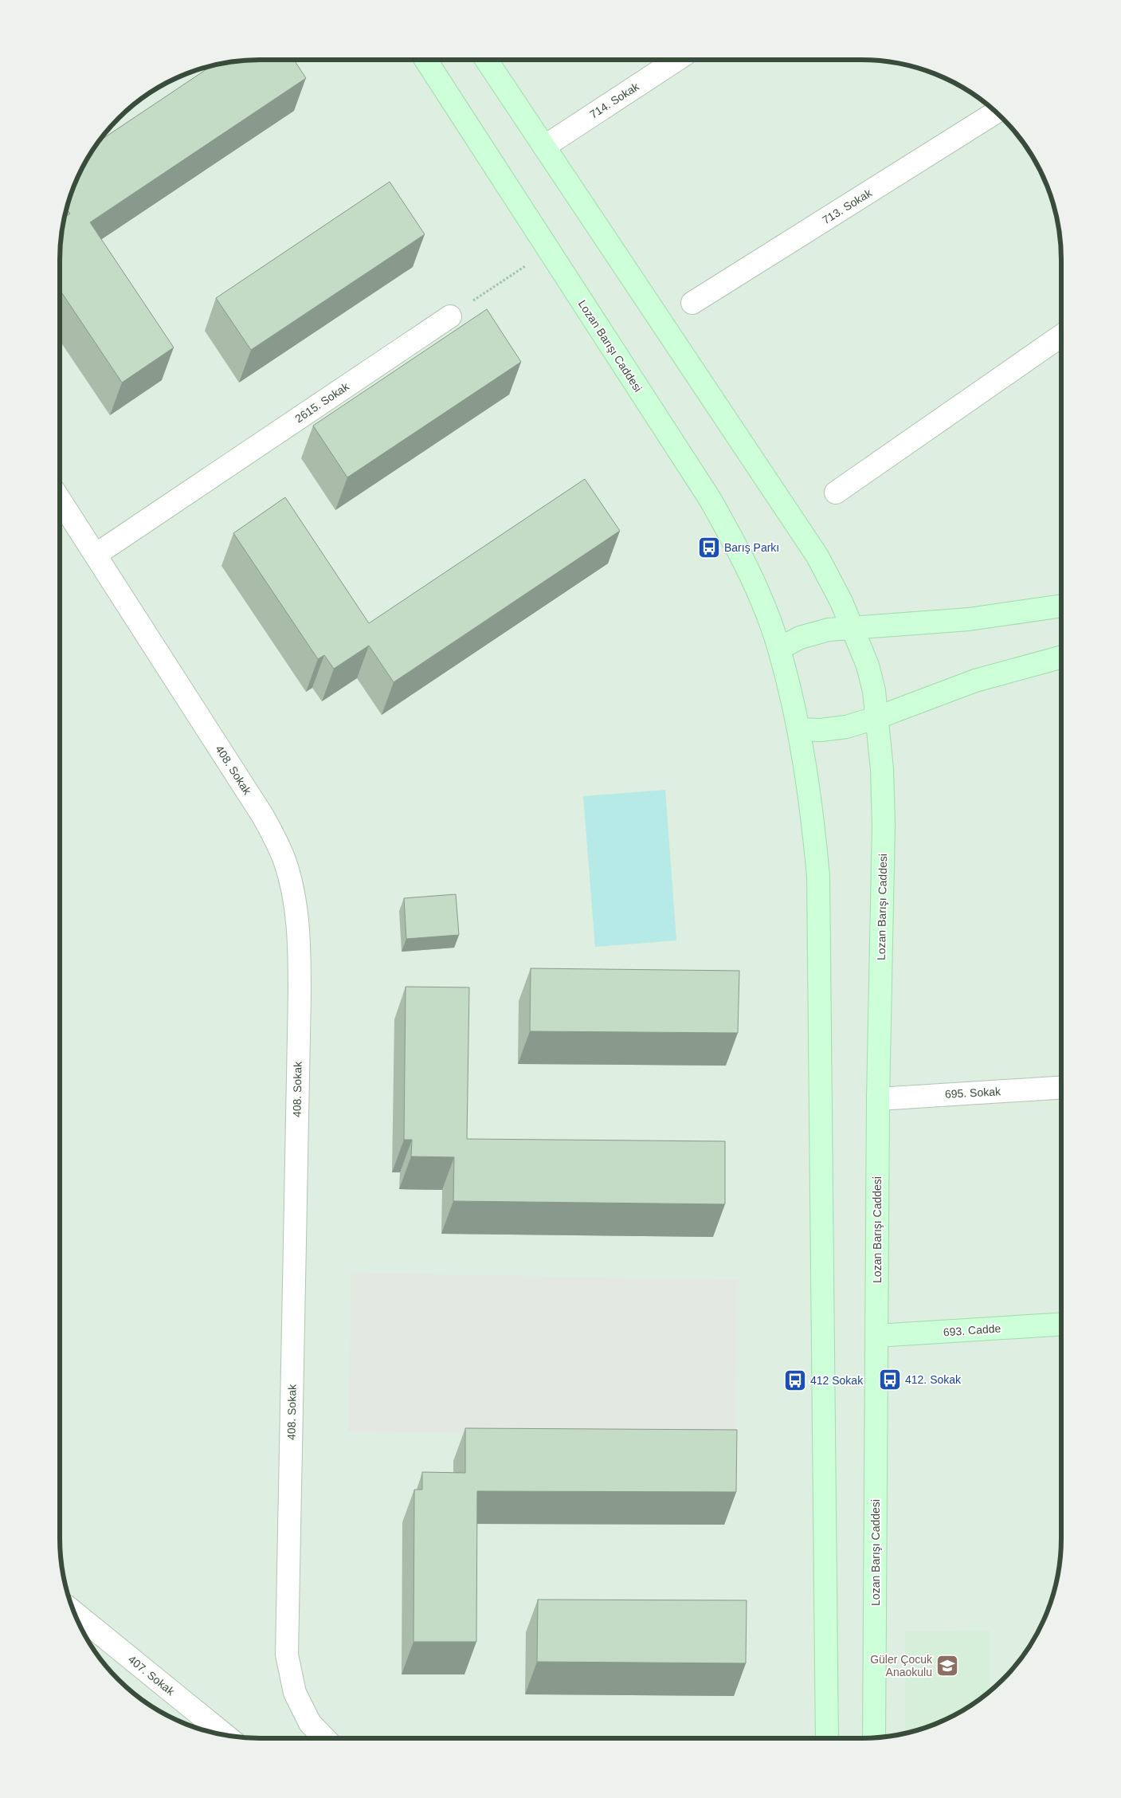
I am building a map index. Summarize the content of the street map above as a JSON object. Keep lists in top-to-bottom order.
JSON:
{
  "streets": {
    "main road": ["Lozan Barışı Caddesi", "693. Cadde"],
    "street": [
      "714. Sokak",
      "713. Sokak",
      "2615. Sokak",
      "408. Sokak",
      "695. Sokak",
      "407. Sokak"
    ]
  },
  "crossings": [
    ["714. Sokak", "Lozan Barışı Caddesi"],
    ["Lozan Barışı Caddesi", "695. Sokak"],
    ["Lozan Barışı Caddesi", "693. Cadde"],
    ["2615. Sokak", "408. Sokak"]
  ],
  "places": {
    "bus stop": ["Barış Parkı", "412. Sokak", "412 Sokak"],
    "school or university": ["Güler Çocuk Anaokulu"]
  }
}
